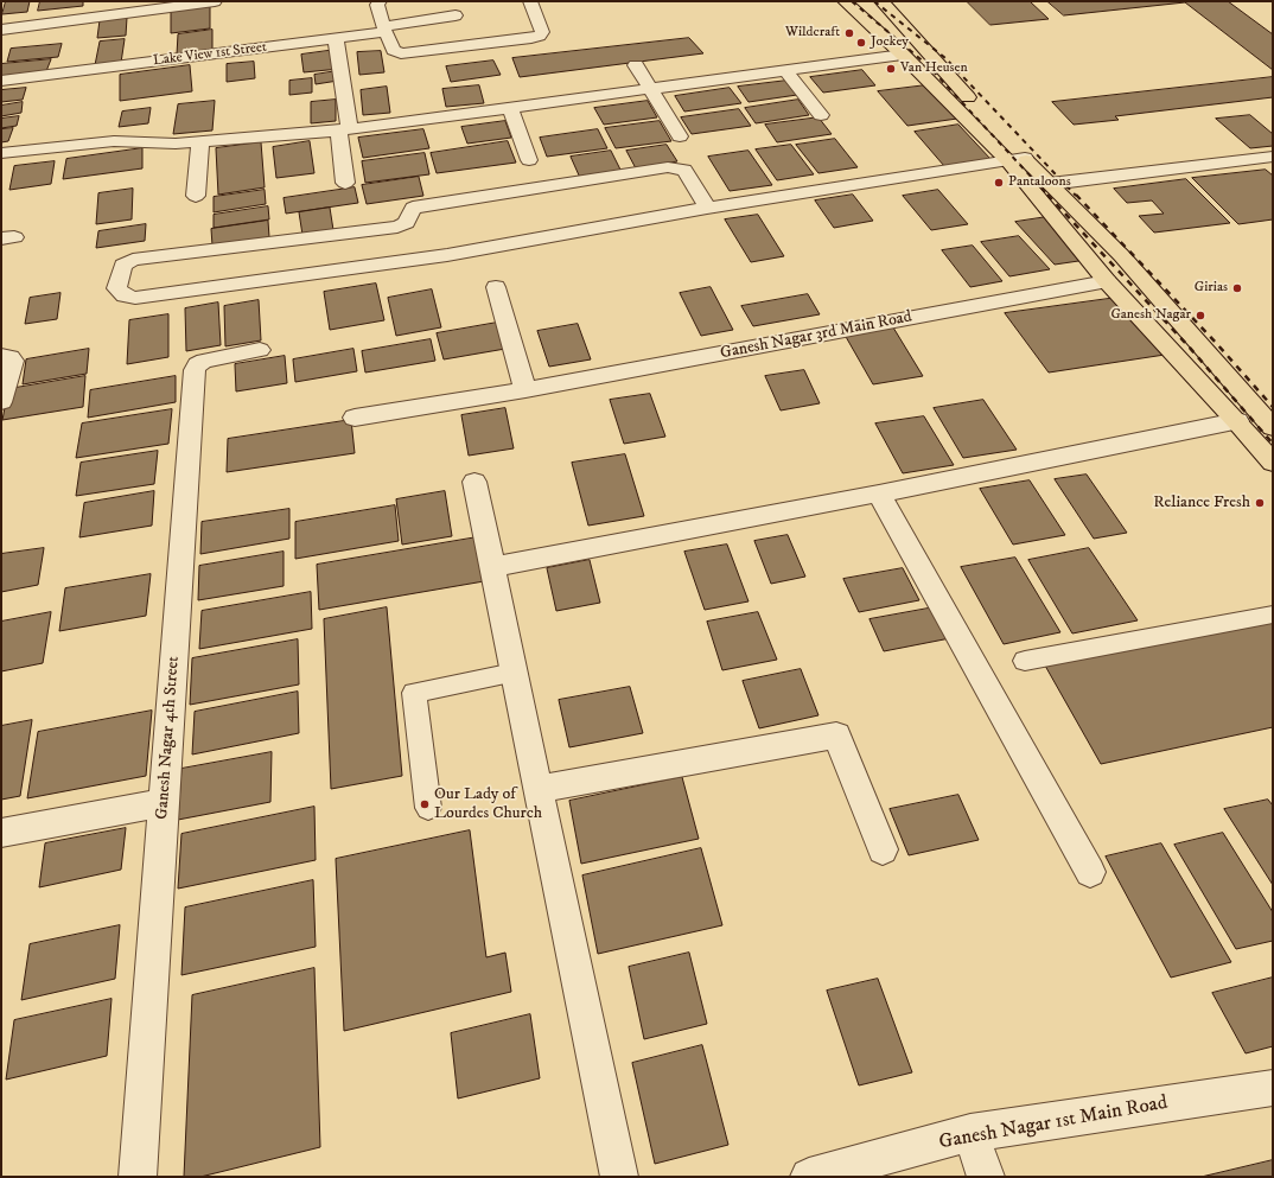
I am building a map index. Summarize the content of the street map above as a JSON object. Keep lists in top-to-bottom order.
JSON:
{
  "streets": {
    "street": [
      "Lake View 1st Street",
      "Ganesh Nagar 3rd Main Road",
      "Ganesh Nagar 4th Street",
      "Ganesh Nagar 1st Main Road"
    ]
  },
  "places": [
    "Wildcraft",
    "Jockey",
    "Van Heusen",
    "Pantaloons",
    "Girias",
    "Ganesh Nagar",
    "Reliance Fresh",
    "Our Lady of Lourdes Church"
  ]
}
